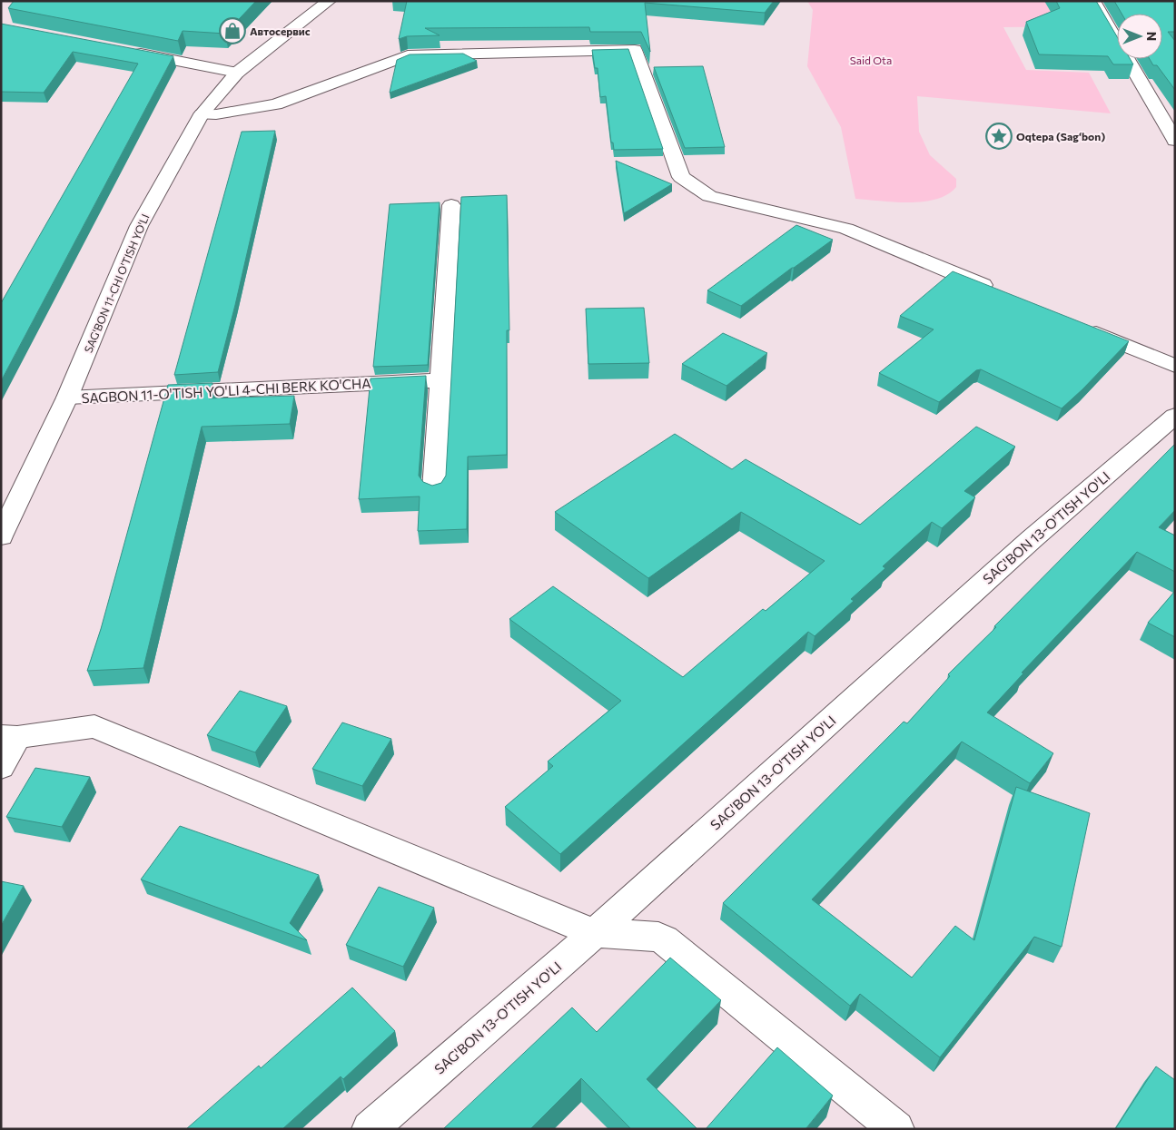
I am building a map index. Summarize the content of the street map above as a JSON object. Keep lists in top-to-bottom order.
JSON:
{
  "streets": {
    "street": ["SAG'BON 11-CHI O'TISH YO'LI", "SAGBON 11-O'TISH YO'LI 4-CHI BERK KO'CHA", "SAG'BON 13-O'TISH YO'LI"]
  },
  "crossings": [
    ["SAG'BON 11-CHI O'TISH YO'LI", "SAGBON 11-O'TISH YO'LI 4-CHI BERK KO'CHA"]
  ],
  "parks": ["Said Ota"],
  "places": {
    "shop": ["Автосервис"],
    "place": ["Oqtepa (Sagʻbon)"]
  },
  "north": "right"
}
